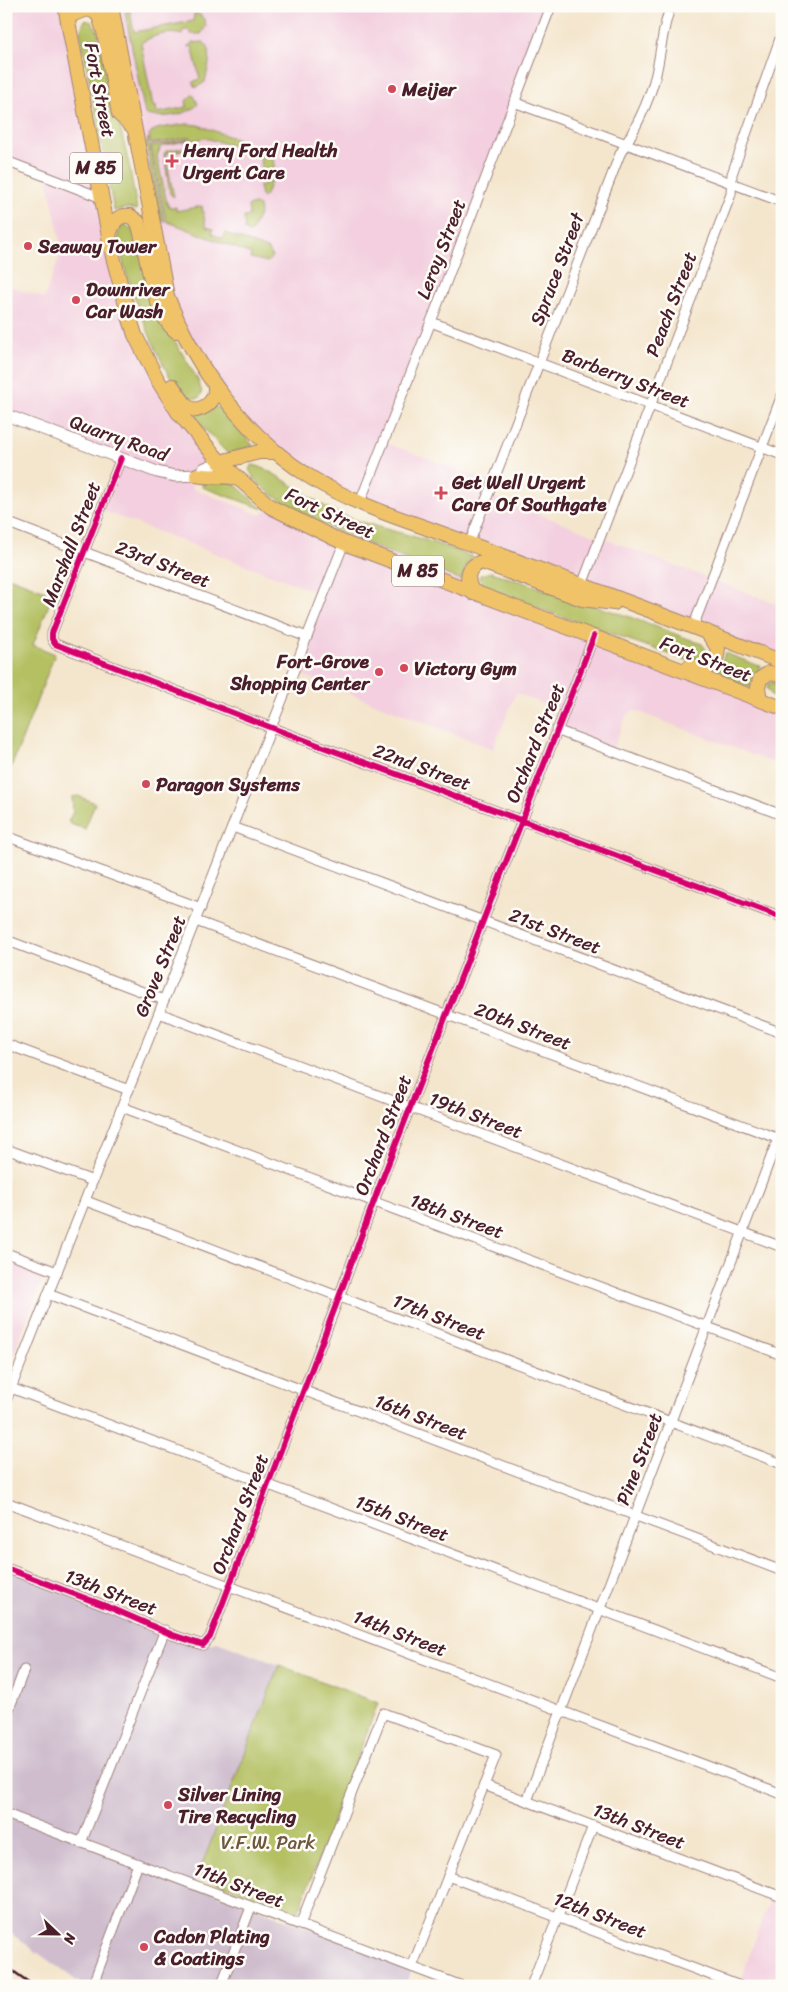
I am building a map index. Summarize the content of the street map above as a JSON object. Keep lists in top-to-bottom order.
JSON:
{
  "streets": {
    "main road": ["Fort Street", "M 85"],
    "street": [
      "Leroy Street",
      "Spruce Street",
      "Peach Street",
      "Barberry Street",
      "Quarry Road",
      "Marshall Street",
      "23rd Street",
      "Orchard Street",
      "22nd Street",
      "21st Street",
      "Grove Street",
      "20th Street",
      "19th Street",
      "18th Street",
      "17th Street",
      "16th Street",
      "Pine Street",
      "15th Street",
      "13th Street",
      "14th Street",
      "11th Street",
      "12th Street"
    ]
  },
  "crossings": [
    ["Fort Street", "Leroy Street"],
    ["Fort Street", "Spruce Street"],
    ["Fort Street", "Peach Street"],
    ["Fort Street", "Quarry Road"],
    ["Fort Street", "Orchard Street"],
    ["Fort Street", "Grove Street"],
    ["Leroy Street", "Barberry Street"],
    ["Spruce Street", "Barberry Street"],
    ["Peach Street", "Barberry Street"],
    ["Quarry Road", "Marshall Street"],
    ["Marshall Street", "23rd Street"],
    ["Marshall Street", "22nd Street"],
    ["23rd Street", "Grove Street"],
    ["Orchard Street", "22nd Street"],
    ["Orchard Street", "21st Street"],
    ["Orchard Street", "20th Street"],
    ["Orchard Street", "19th Street"],
    ["Orchard Street", "18th Street"],
    ["Orchard Street", "17th Street"],
    ["Orchard Street", "16th Street"],
    ["Orchard Street", "15th Street"],
    ["Orchard Street", "13th Street"],
    ["Orchard Street", "14th Street"],
    ["22nd Street", "Grove Street"],
    ["21st Street", "Grove Street"],
    ["Grove Street", "20th Street"],
    ["Grove Street", "19th Street"],
    ["Grove Street", "18th Street"],
    ["Grove Street", "17th Street"],
    ["Grove Street", "16th Street"],
    ["Grove Street", "15th Street"],
    ["20th Street", "Pine Street"],
    ["19th Street", "Pine Street"],
    ["18th Street", "Pine Street"],
    ["17th Street", "Pine Street"],
    ["16th Street", "Pine Street"],
    ["Pine Street", "15th Street"],
    ["Pine Street", "13th Street"],
    ["Pine Street", "14th Street"]
  ],
  "parks": ["V.F.W. Park"],
  "places": {
    "other": [
      "Meijer",
      "Seaway Tower",
      "Downriver Car Wash",
      "Victory Gym",
      "Fort-Grove Shopping Center",
      "Paragon Systems",
      "Silver Lining Tire Recycling",
      "Cadon Plating & Coatings"
    ],
    "health": ["Henry Ford Health Urgent Care", "Get Well Urgent Care Of Southgate"]
  },
  "north": "right"
}
